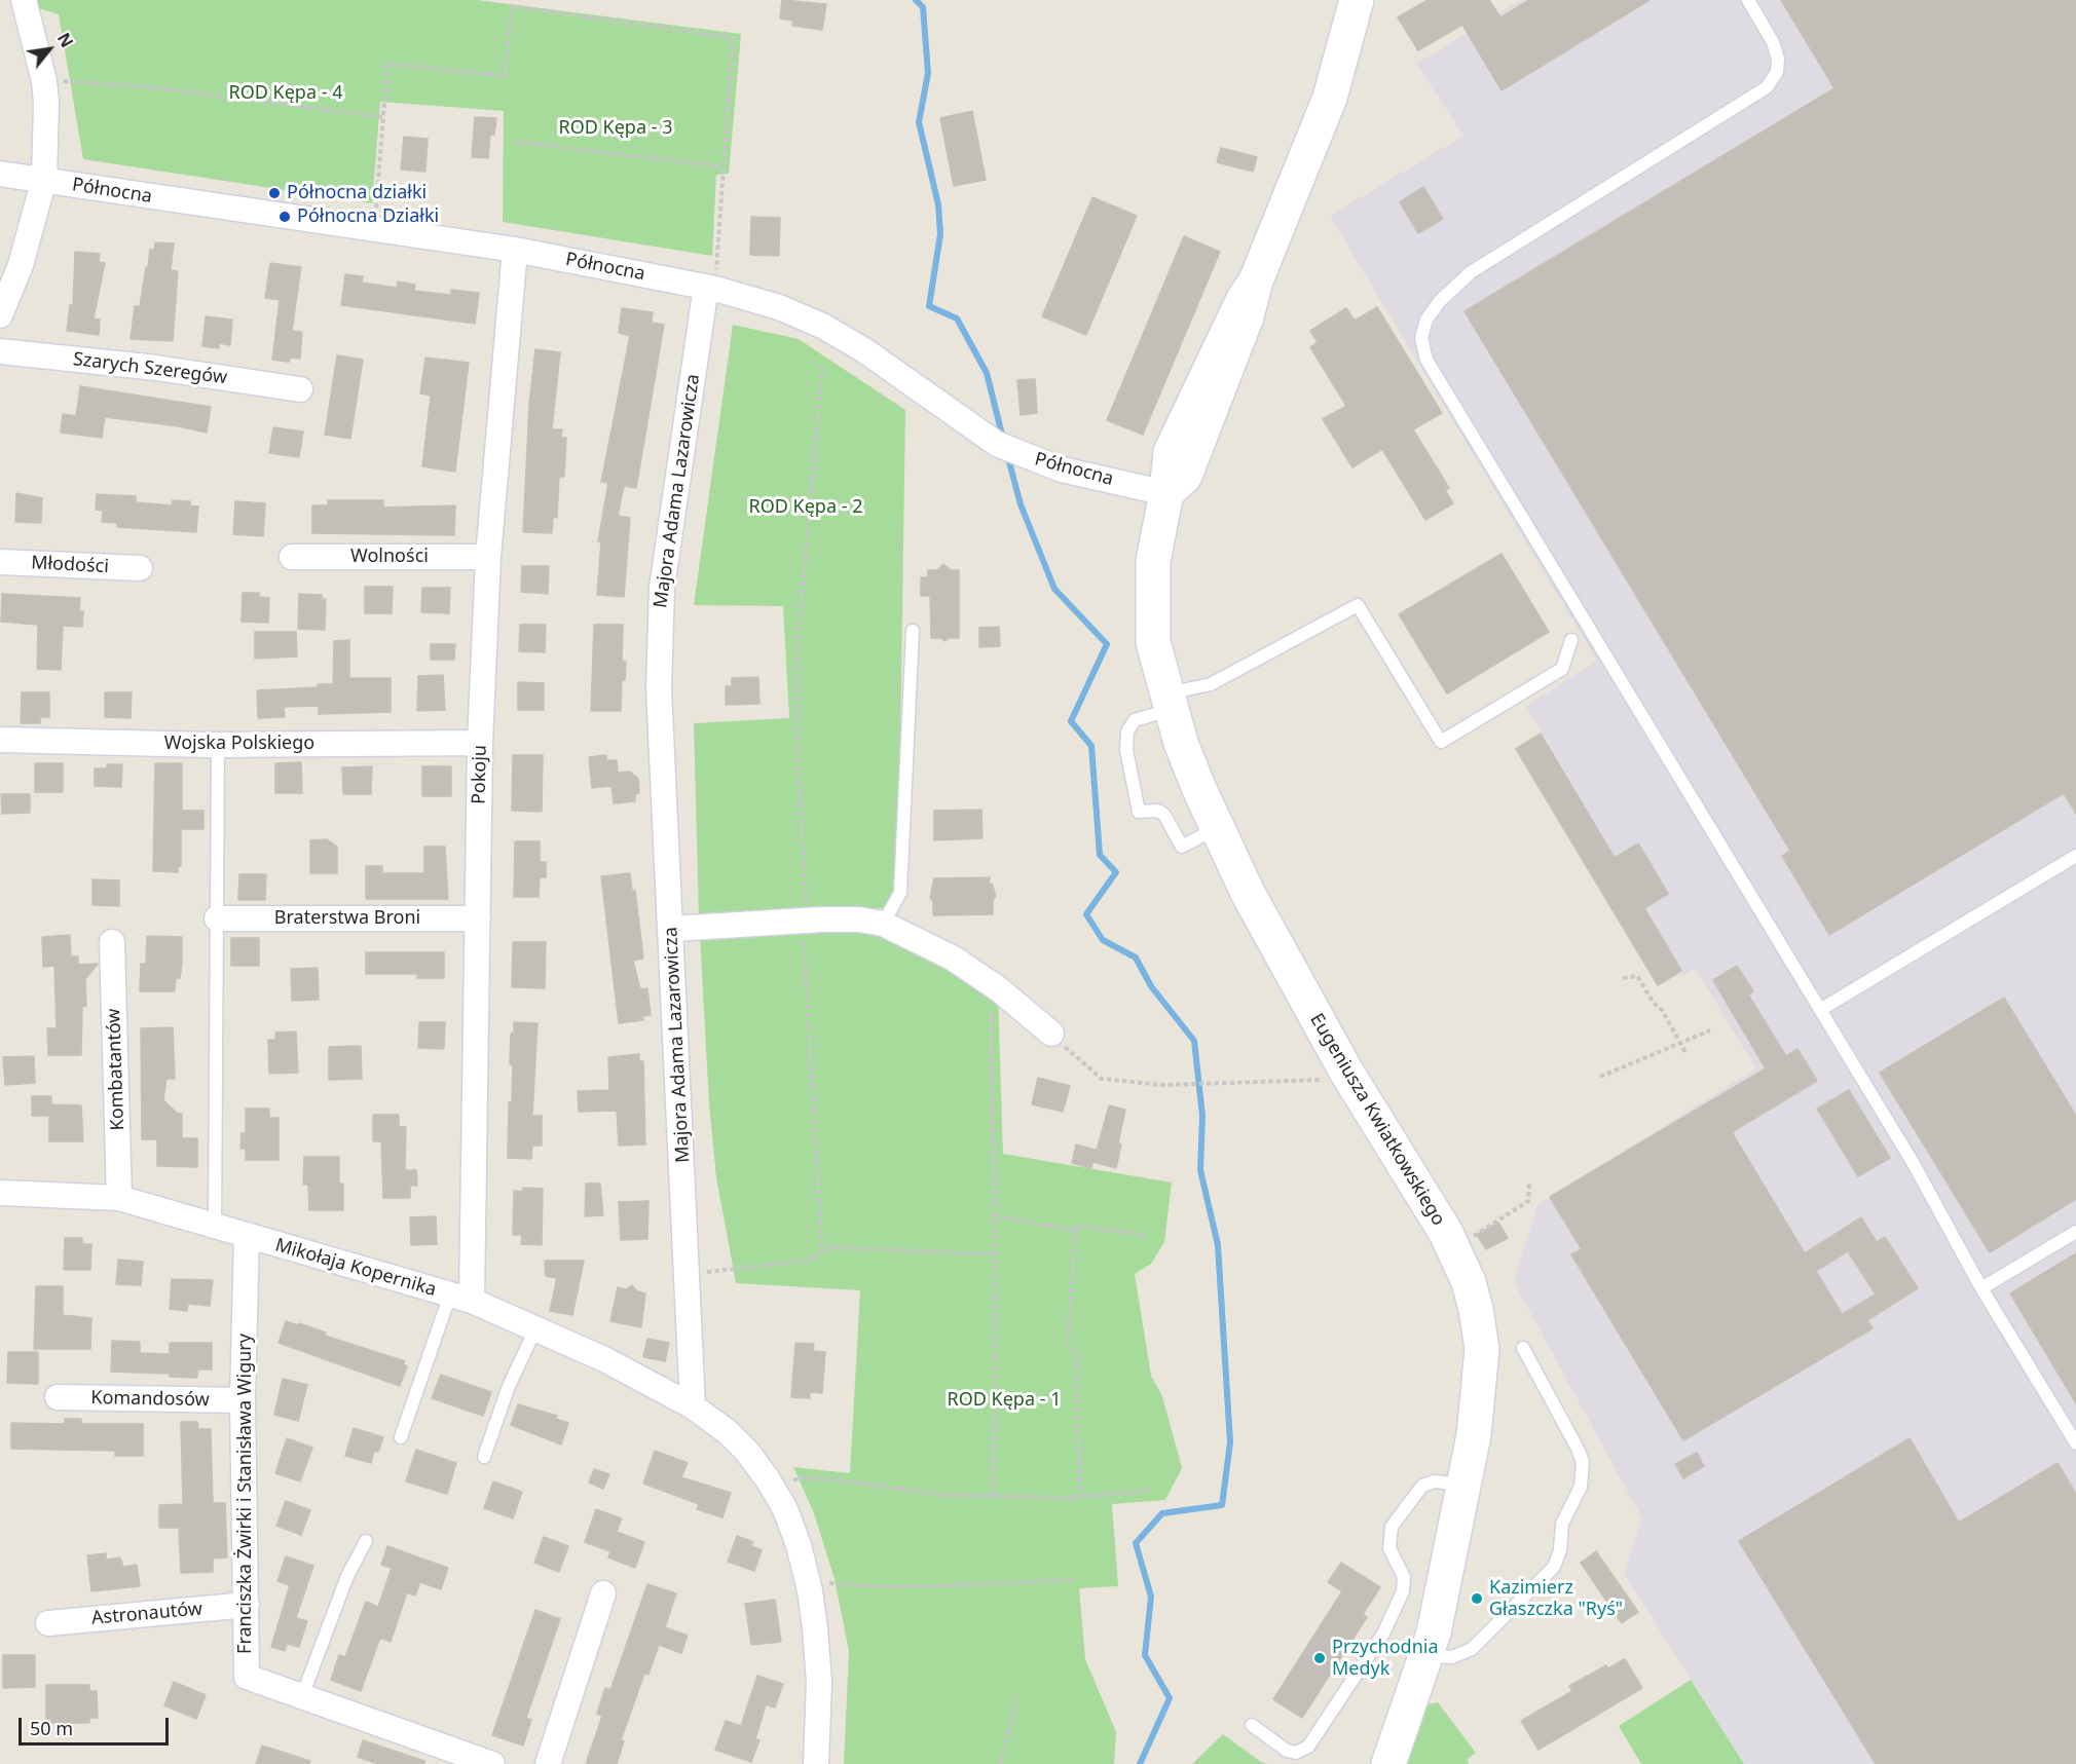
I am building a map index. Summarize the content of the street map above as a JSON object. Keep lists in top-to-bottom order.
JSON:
{
  "streets": {
    "street": [
      "Północna",
      "Szarych Szeregów",
      "Majora Adama Lazarowicza",
      "Wolności",
      "Młodości",
      "Wojska Polskiego",
      "Pokoju",
      "Braterstwa Broni",
      "Kombatantów",
      "Eugeniusza Kwiatkowskiego",
      "Mikołaja Kopernika",
      "Komandosów",
      "Franciszka Żwirki i Stanisława Wigury",
      "Astronautów"
    ]
  },
  "crossings": [
    ["Północna", "Majora Adama Lazarowicza"],
    ["Północna", "Pokoju"],
    ["Północna", "Eugeniusza Kwiatkowskiego"],
    ["Majora Adama Lazarowicza", "Mikołaja Kopernika"],
    ["Wolności", "Pokoju"],
    ["Wojska Polskiego", "Pokoju"],
    ["Pokoju", "Braterstwa Broni"],
    ["Pokoju", "Mikołaja Kopernika"],
    ["Kombatantów", "Mikołaja Kopernika"],
    ["Mikołaja Kopernika", "Franciszka Żwirki i Stanisława Wigury"],
    ["Komandosów", "Franciszka Żwirki i Stanisława Wigury"],
    ["Franciszka Żwirki i Stanisława Wigury", "Astronautów"]
  ],
  "parks": [
    "ROD Kępa - 4",
    "ROD Kępa - 3",
    "ROD Kępa - 2",
    "ROD Kępa - 1"
  ],
  "places": [
    "Północna działki",
    "Północna Działki",
    "Kazimierz Głaszczka \"Ryś\"",
    "Przychodnia Medyk"
  ],
  "scale_bar": "50 m",
  "north": "top right"
}
